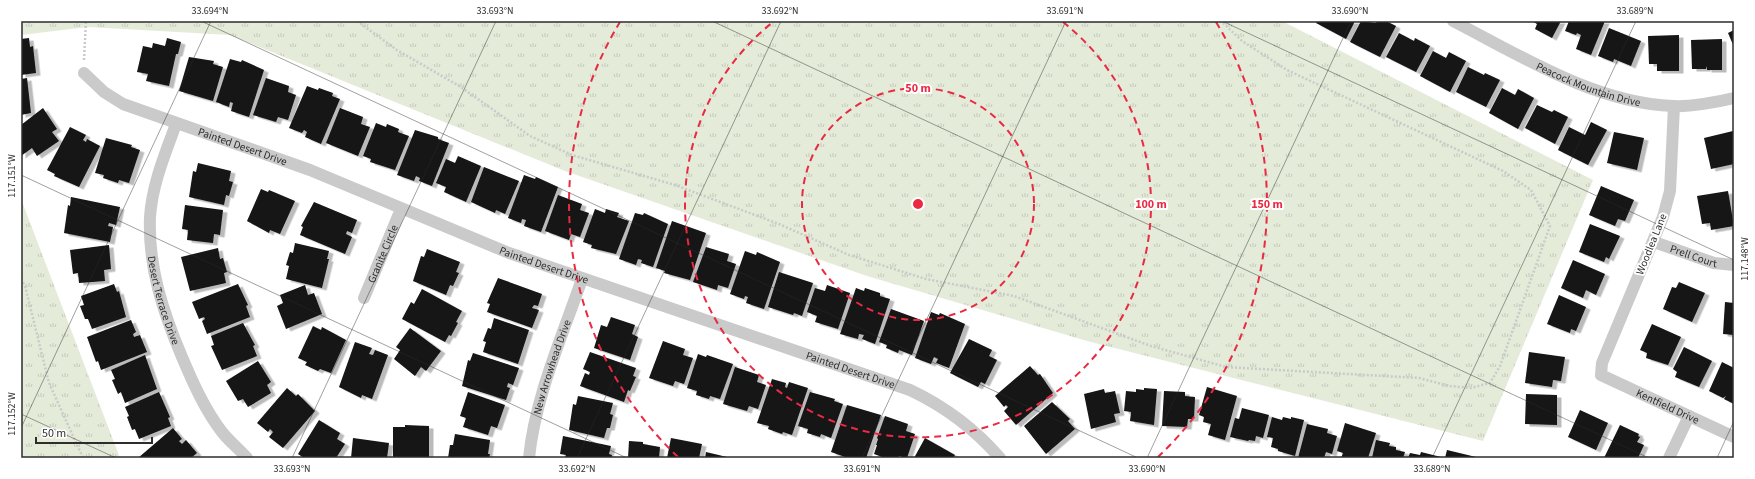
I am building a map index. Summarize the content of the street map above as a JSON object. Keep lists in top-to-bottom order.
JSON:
{
  "streets": {
    "street": [
      "Peacock Mountain Drive",
      "Painted Desert Drive",
      "Woodlea Lane",
      "Granite Circle",
      "Prell Court",
      "Desert Terrace Drive",
      "New Arrowhead Drive",
      "Kentfield Drive"
    ]
  },
  "crossings": [
    ["Peacock Mountain Drive", "Woodlea Lane"],
    ["Painted Desert Drive", "Granite Circle"],
    ["Painted Desert Drive", "Desert Terrace Drive"],
    ["Painted Desert Drive", "New Arrowhead Drive"],
    ["Woodlea Lane", "Prell Court"],
    ["Woodlea Lane", "Kentfield Drive"]
  ],
  "scale_bar": "50 m",
  "coordinates": [
    "33.694°N",
    "33.693°N",
    "33.692°N",
    "33.691°N",
    "33.690°N",
    "33.689°N",
    "117.151°W",
    "117.148°W",
    "117.152°W"
  ],
  "rings": ["50 m", "100 m", "150 m"]
}
